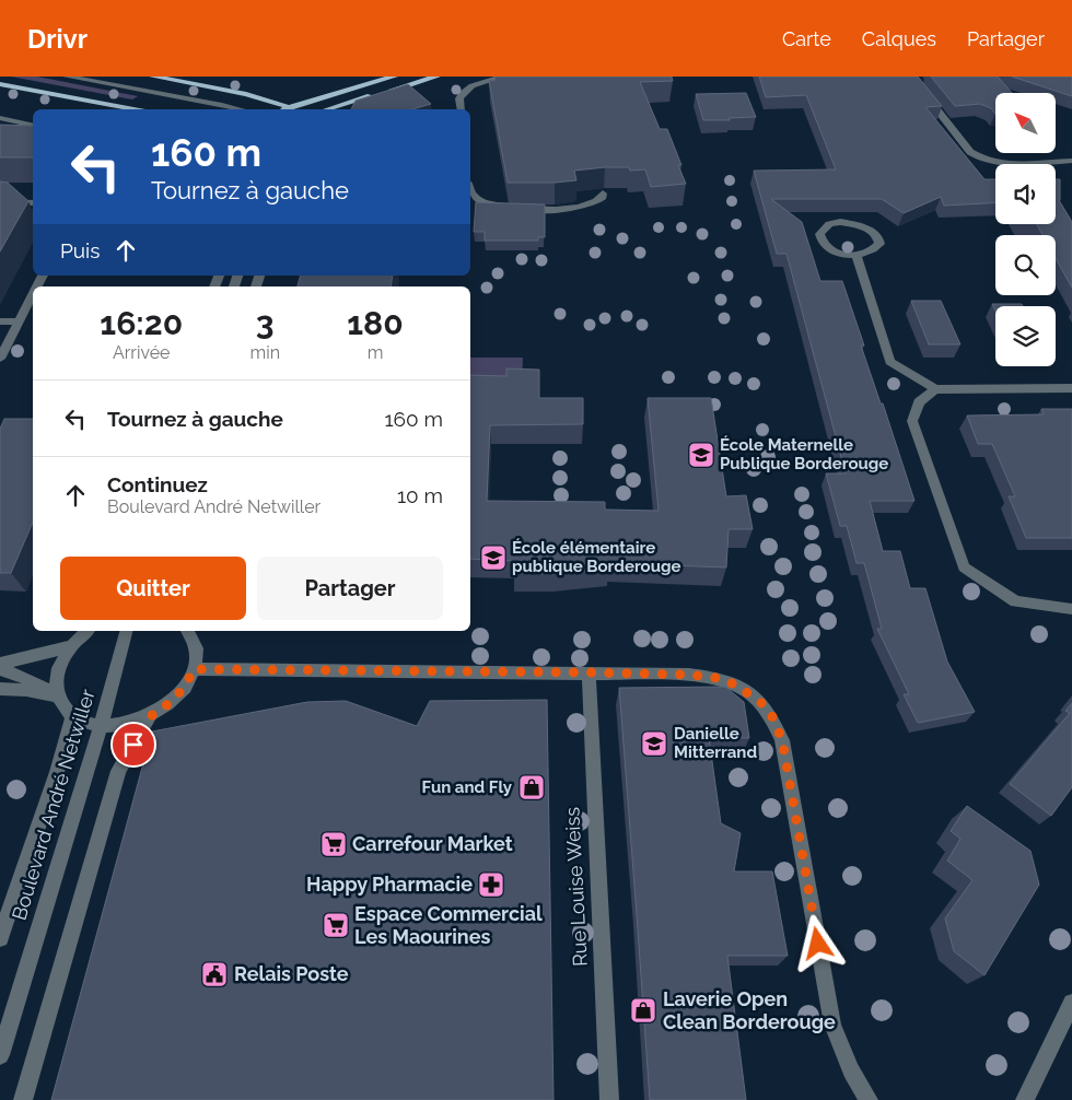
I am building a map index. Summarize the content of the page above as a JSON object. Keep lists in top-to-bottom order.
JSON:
{
  "streets": {
    "street": ["Boulevard André Netwiller", "Rue Louise Weiss"]
  },
  "places": {
    "school or university": ["École Maternelle Publique Borderouge", "École élémentaire publique Borderouge", "Danielle Mitterrand"],
    "shop": ["Fun and Fly", "Laverie Open Clean Borderouge"],
    "supermarket": ["Carrefour Market", "Espace Commercial Les Maourines"],
    "pharmacy": ["Happy Pharmacie"],
    "public building": ["Relais Poste"]
  },
  "north": "top left",
  "page": {
    "header": "Drivr",
    "nav": ["Carte", "Calques", "Partager"],
    "turn": ["160 m", "Tournez à gauche"],
    "then": "Puis",
    "eta": [
      "16:20",
      "Arrivée",
      "3",
      "min",
      "180",
      "m"
    ],
    "list": [
      {
        "name": "Tournez à gauche",
        "value": "160 m"
      },
      {
        "name": "Continuez",
        "note": "Boulevard André Netwiller",
        "value": "10 m"
      }
    ],
    "buttons": ["Quitter", "Partager"]
  }
}
